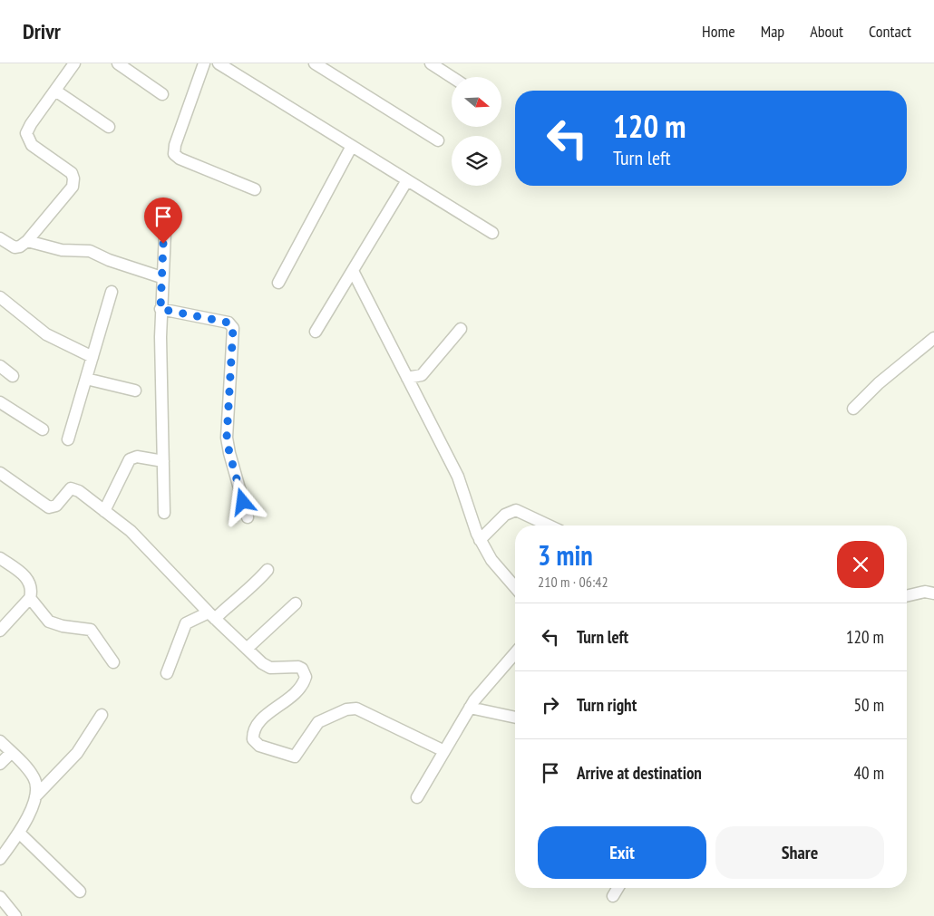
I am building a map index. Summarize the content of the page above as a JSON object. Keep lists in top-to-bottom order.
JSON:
{
  "north": "right",
  "page": {
    "header": "Drivr",
    "nav": [
      "Home",
      "Map",
      "About",
      "Contact"
    ],
    "turn": ["120 m", "Turn left"],
    "heading": ["3 min", "210 m · 06:42"],
    "list": [
      {
        "name": "Turn left",
        "value": "120 m"
      },
      {
        "name": "Turn right",
        "value": "50 m"
      },
      {
        "name": "Arrive at destination",
        "value": "40 m"
      }
    ],
    "buttons": ["Exit", "Share"]
  }
}
